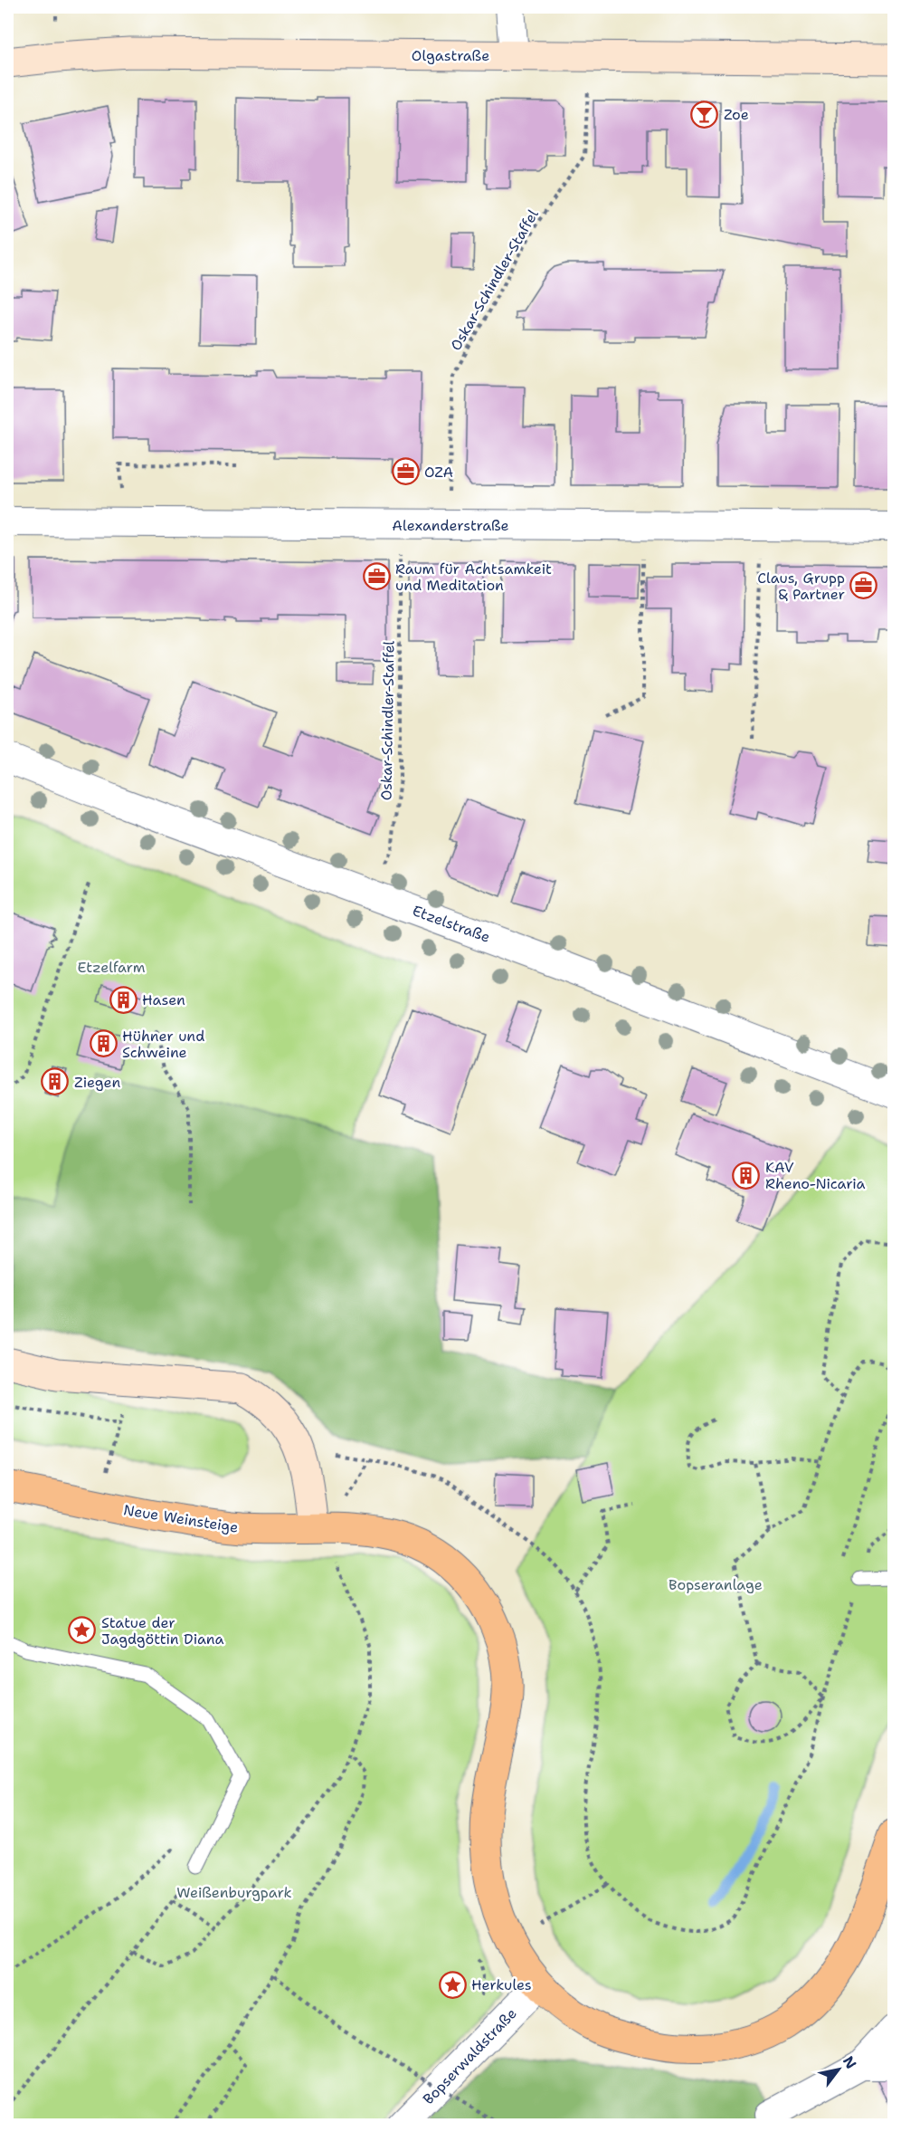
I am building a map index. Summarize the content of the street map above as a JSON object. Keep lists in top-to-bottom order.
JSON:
{
  "streets": {
    "main road": ["Neue Weinsteige"],
    "street": [
      "Olgastraße",
      "Alexanderstraße",
      "Etzelstraße",
      "Bopserwaldstraße"
    ],
    "path": ["Oskar-Schindler-Staffel"]
  },
  "crossings": [
    ["Olgastraße", "Oskar-Schindler-Staffel"],
    ["Oskar-Schindler-Staffel", "Alexanderstraße"],
    ["Neue Weinsteige", "Bopserwaldstraße"]
  ],
  "parks": ["Etzelfarm", "Bopseranlage", "Weißenburgpark"],
  "places": {
    "bar": ["Zoe"],
    "office": ["OZA", "Raum für Achtsamkeit und Meditation", "Claus, Grupp & Partner"],
    "building": [
      "Hasen",
      "Hühner und Schweine",
      "Ziegen",
      "KAV Rheno-Nicaria"
    ],
    "place": ["Statue der Jagdgöttin Diana", "Herkules"]
  },
  "north": "top right"
}
